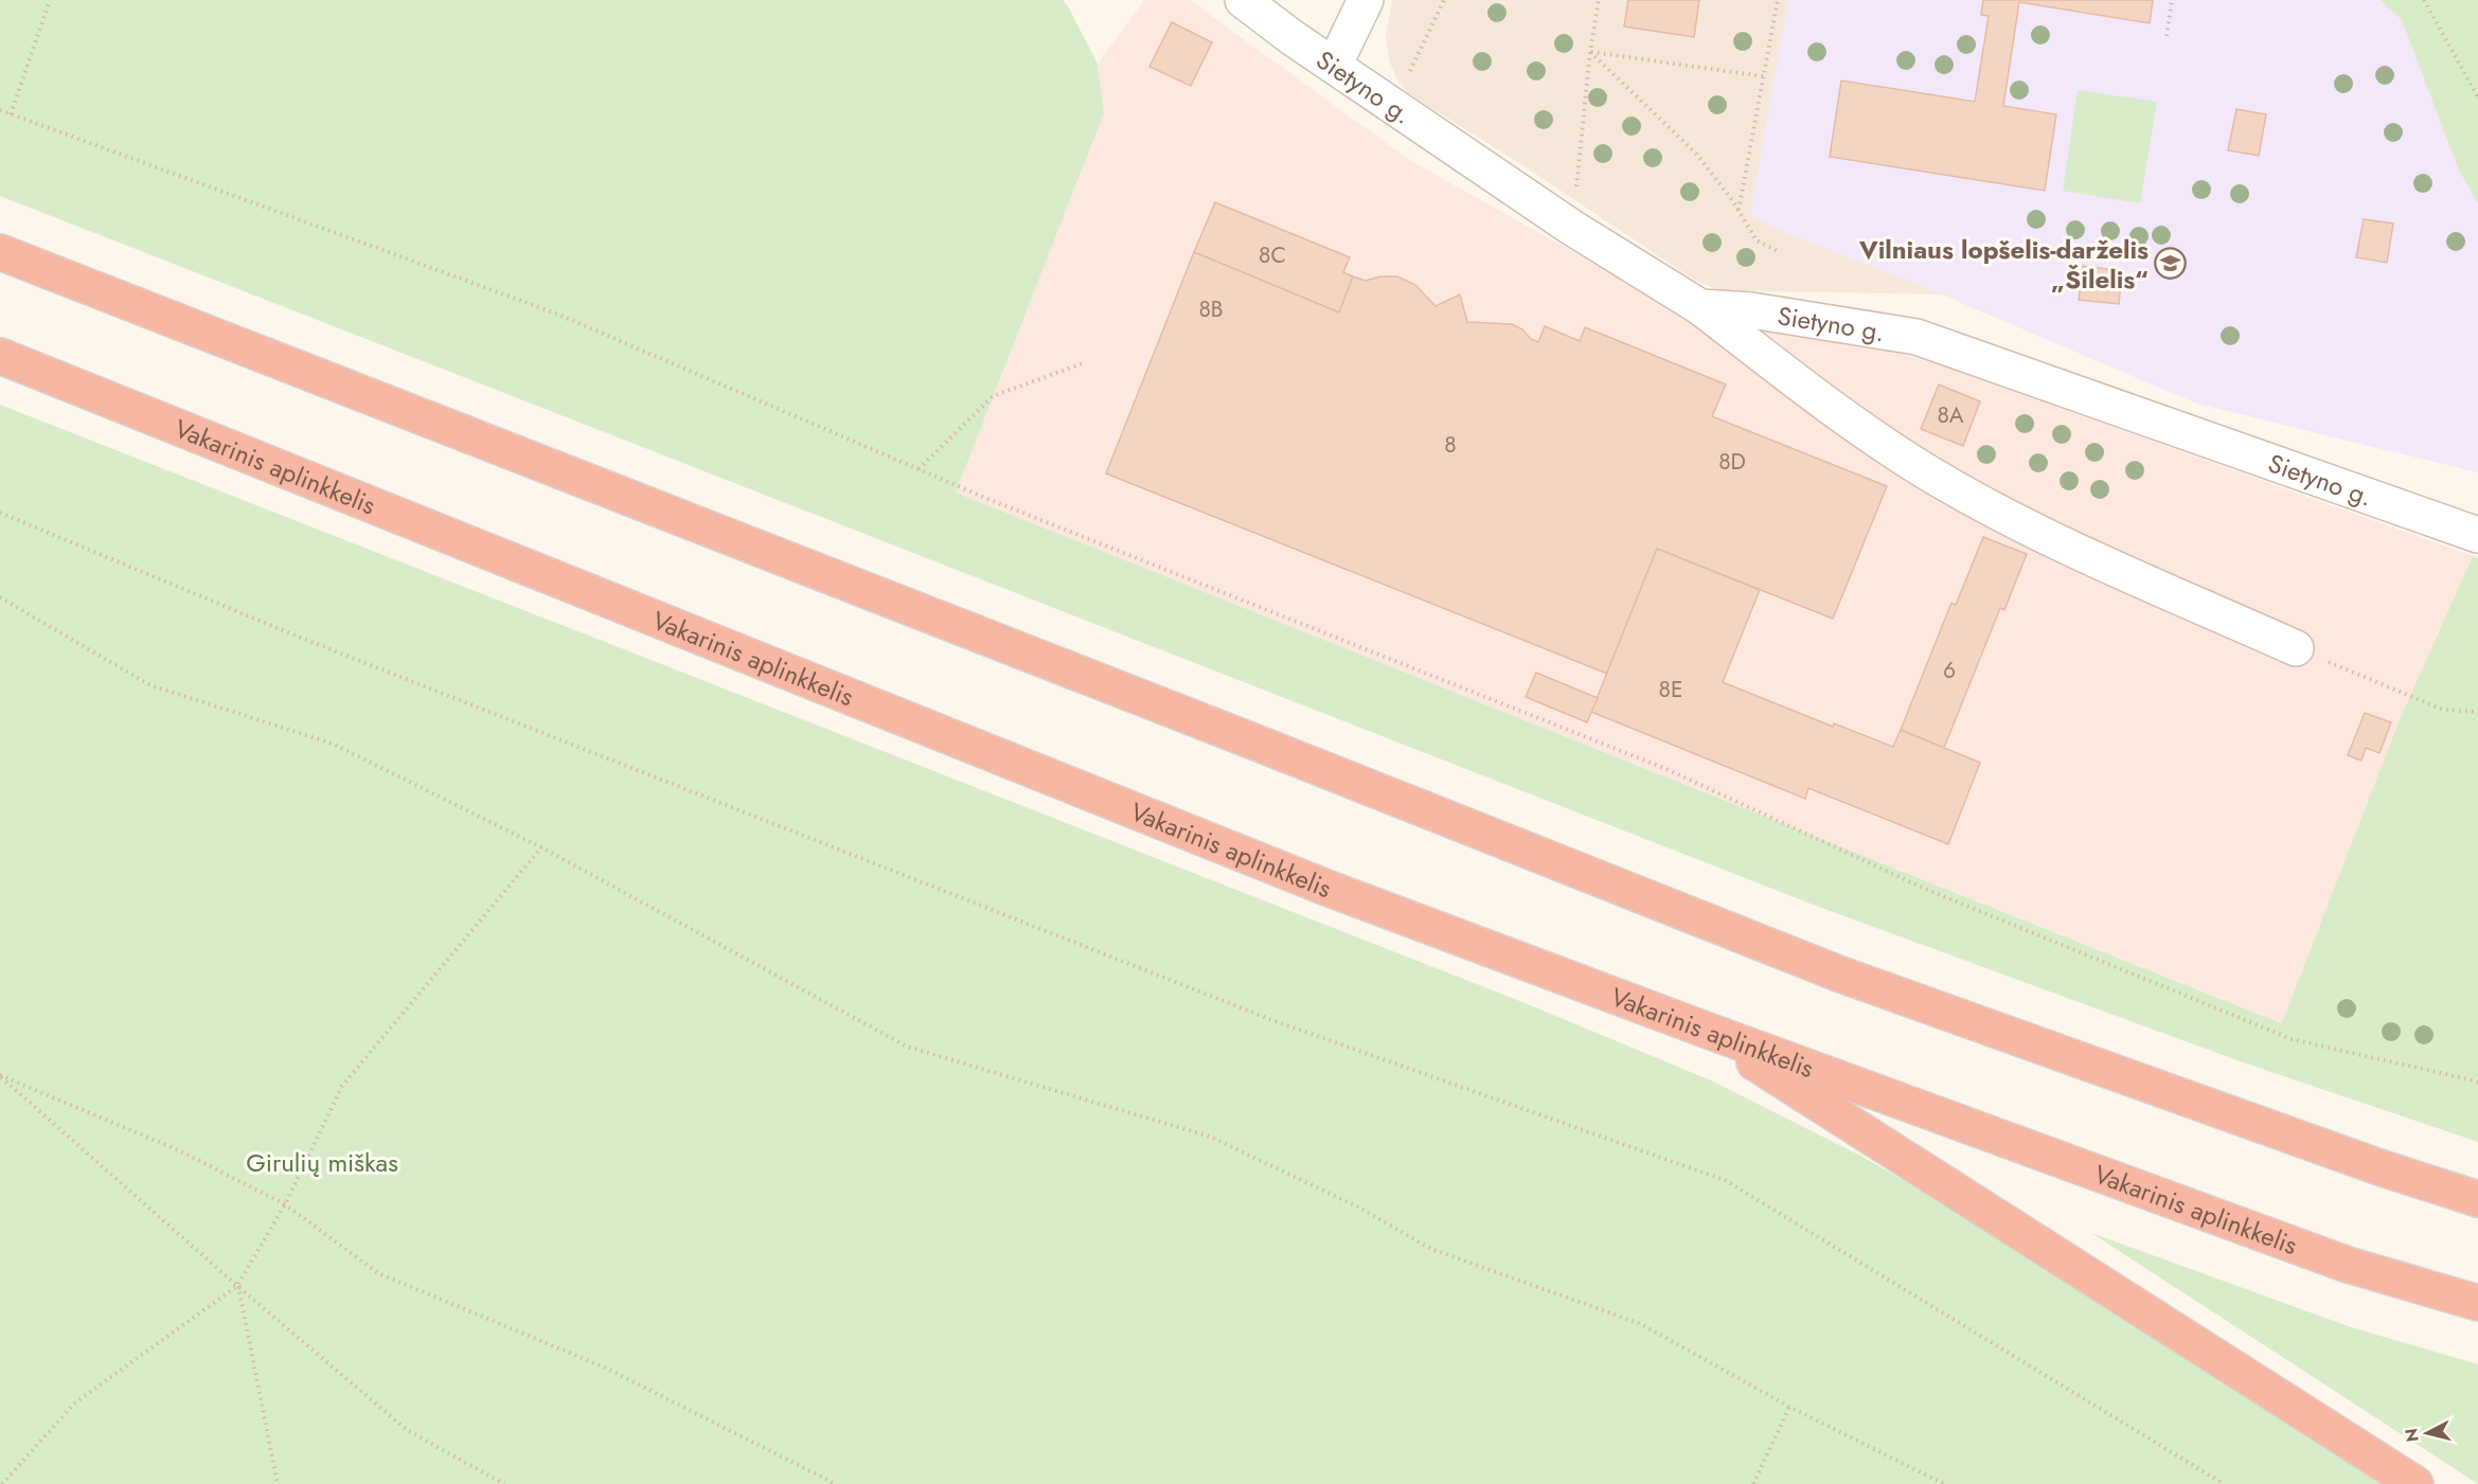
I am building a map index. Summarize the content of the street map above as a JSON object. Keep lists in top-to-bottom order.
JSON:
{
  "streets": {
    "highway": ["Vakarinis aplinkkelis"],
    "street": ["Sietyno g."]
  },
  "parks": ["Girulių miškas"],
  "places": {
    "school or university": ["Vilniaus lopšelis-darželis „Šilelis“"]
  },
  "house_numbers": [
    "8C",
    "8B",
    "8A",
    "8",
    "8D",
    "6",
    "8E"
  ],
  "north": "left"
}
